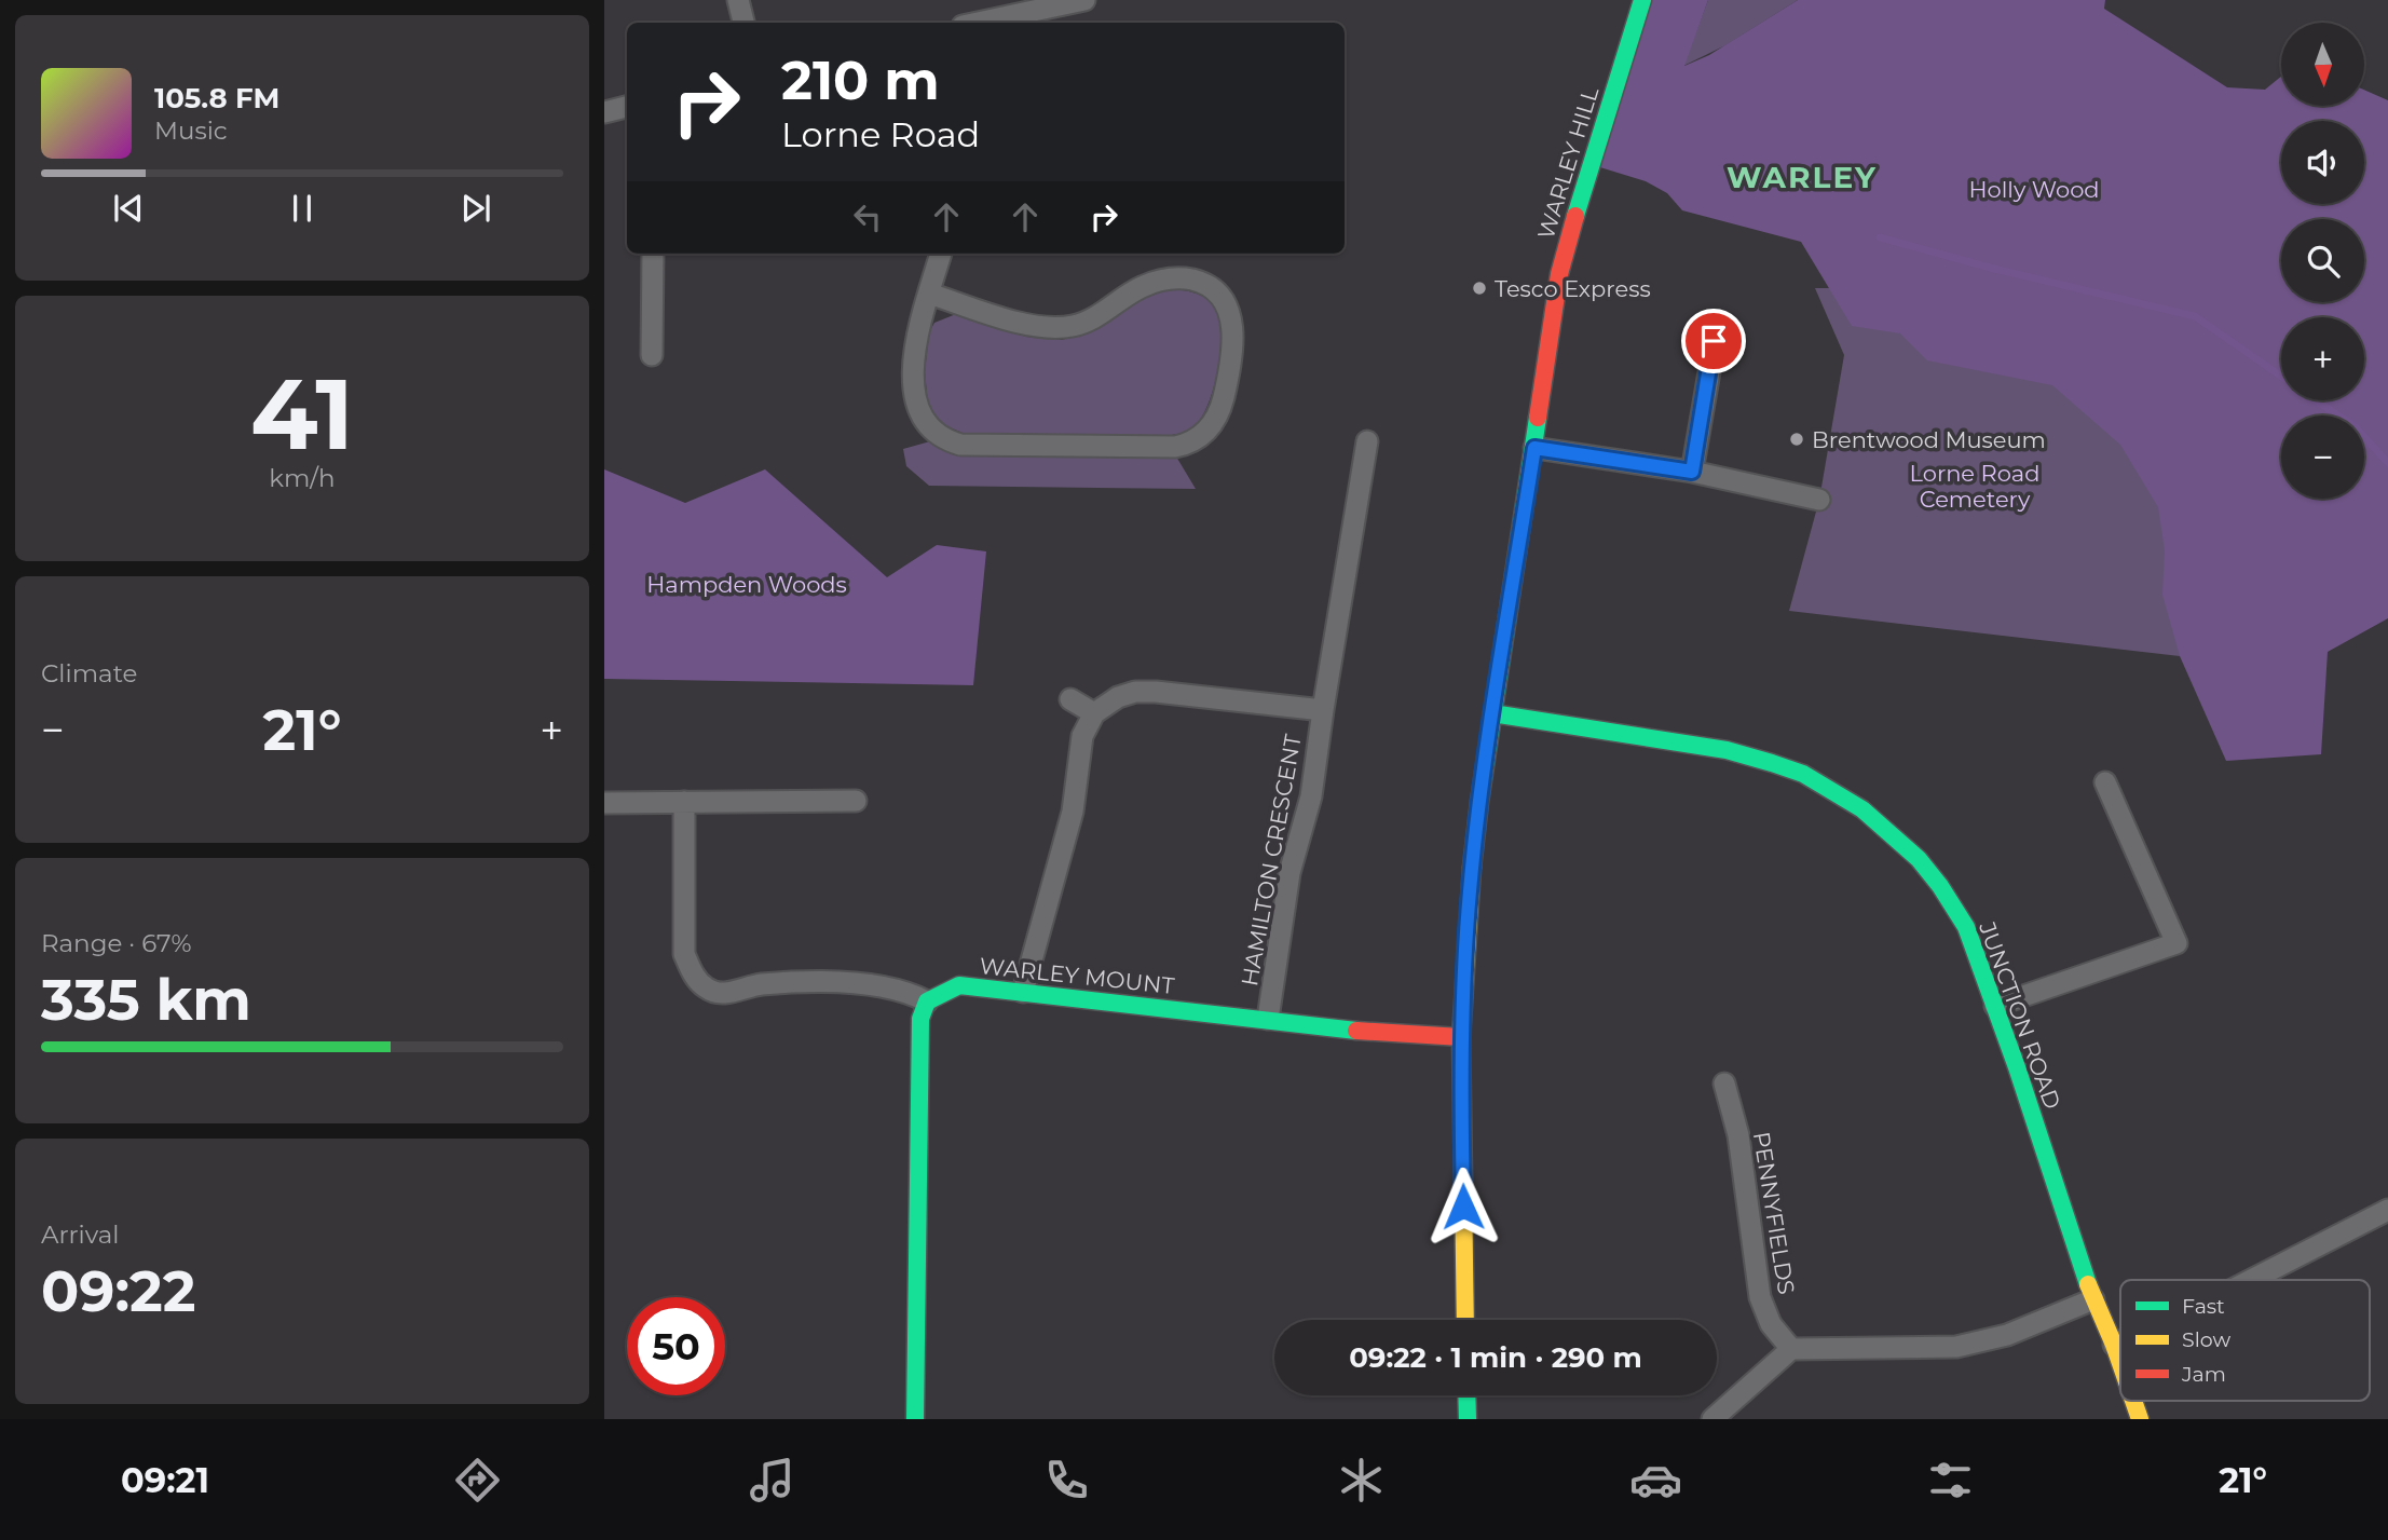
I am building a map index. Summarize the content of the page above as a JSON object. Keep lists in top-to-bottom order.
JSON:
{
  "streets": {
    "street": [
      "WARLEY HILL",
      "HAMILTON CRESCENT",
      "WARLEY MOUNT",
      "JUNCTION ROAD",
      "PENNYFIELDS"
    ]
  },
  "crossings": [
    ["WARLEY HILL", "WARLEY MOUNT"],
    ["WARLEY HILL", "JUNCTION ROAD"],
    ["HAMILTON CRESCENT", "WARLEY MOUNT"]
  ],
  "districts": ["WARLEY"],
  "parks": ["Holly Wood", "Lorne Road Cemetery", "Hampden Woods"],
  "places": ["Tesco Express", "Brentwood Museum"],
  "legend": ["Fast", "Slow", "Jam"],
  "north": "bottom",
  "page": {
    "map_buttons": ["+", "−"],
    "turn": ["210 m", "Lorne Road"],
    "song": ["105.8 FM", "Music"],
    "tile": [
      ["41", "km/h"],
      "Climate",
      ["Range · 67%", "335 km"],
      ["Arrival", "09:22"]
    ],
    "heat": ["−", "21°", "+"],
    "limit": "50",
    "trip": "09:22 · 1 min · 290 m",
    "tabs": ["09:21", "21°"]
  }
}
